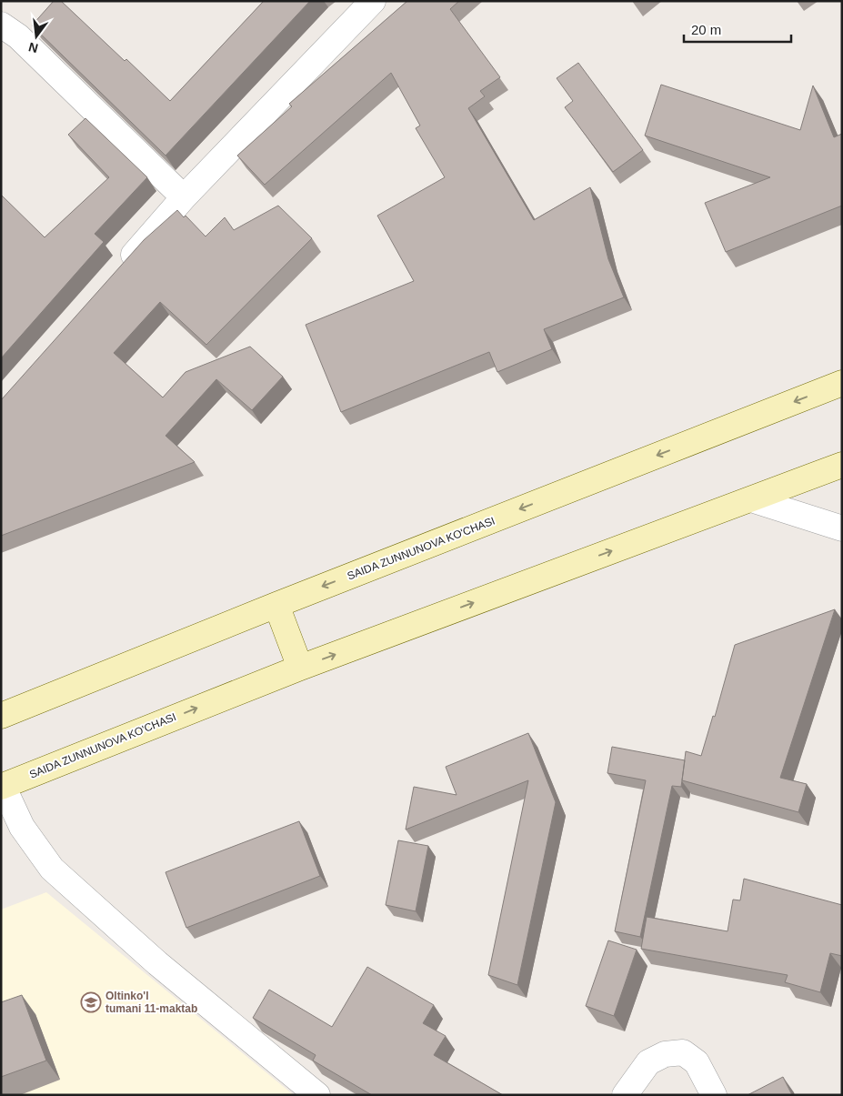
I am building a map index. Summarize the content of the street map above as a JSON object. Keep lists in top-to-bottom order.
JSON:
{
  "streets": {
    "main road": ["SAIDA ZUNNUNOVA KO'CHASI"]
  },
  "places": {
    "school or university": ["Oltinko'l tumani 11-maktab"]
  },
  "scale_bar": "20 m",
  "north": "bottom"
}
